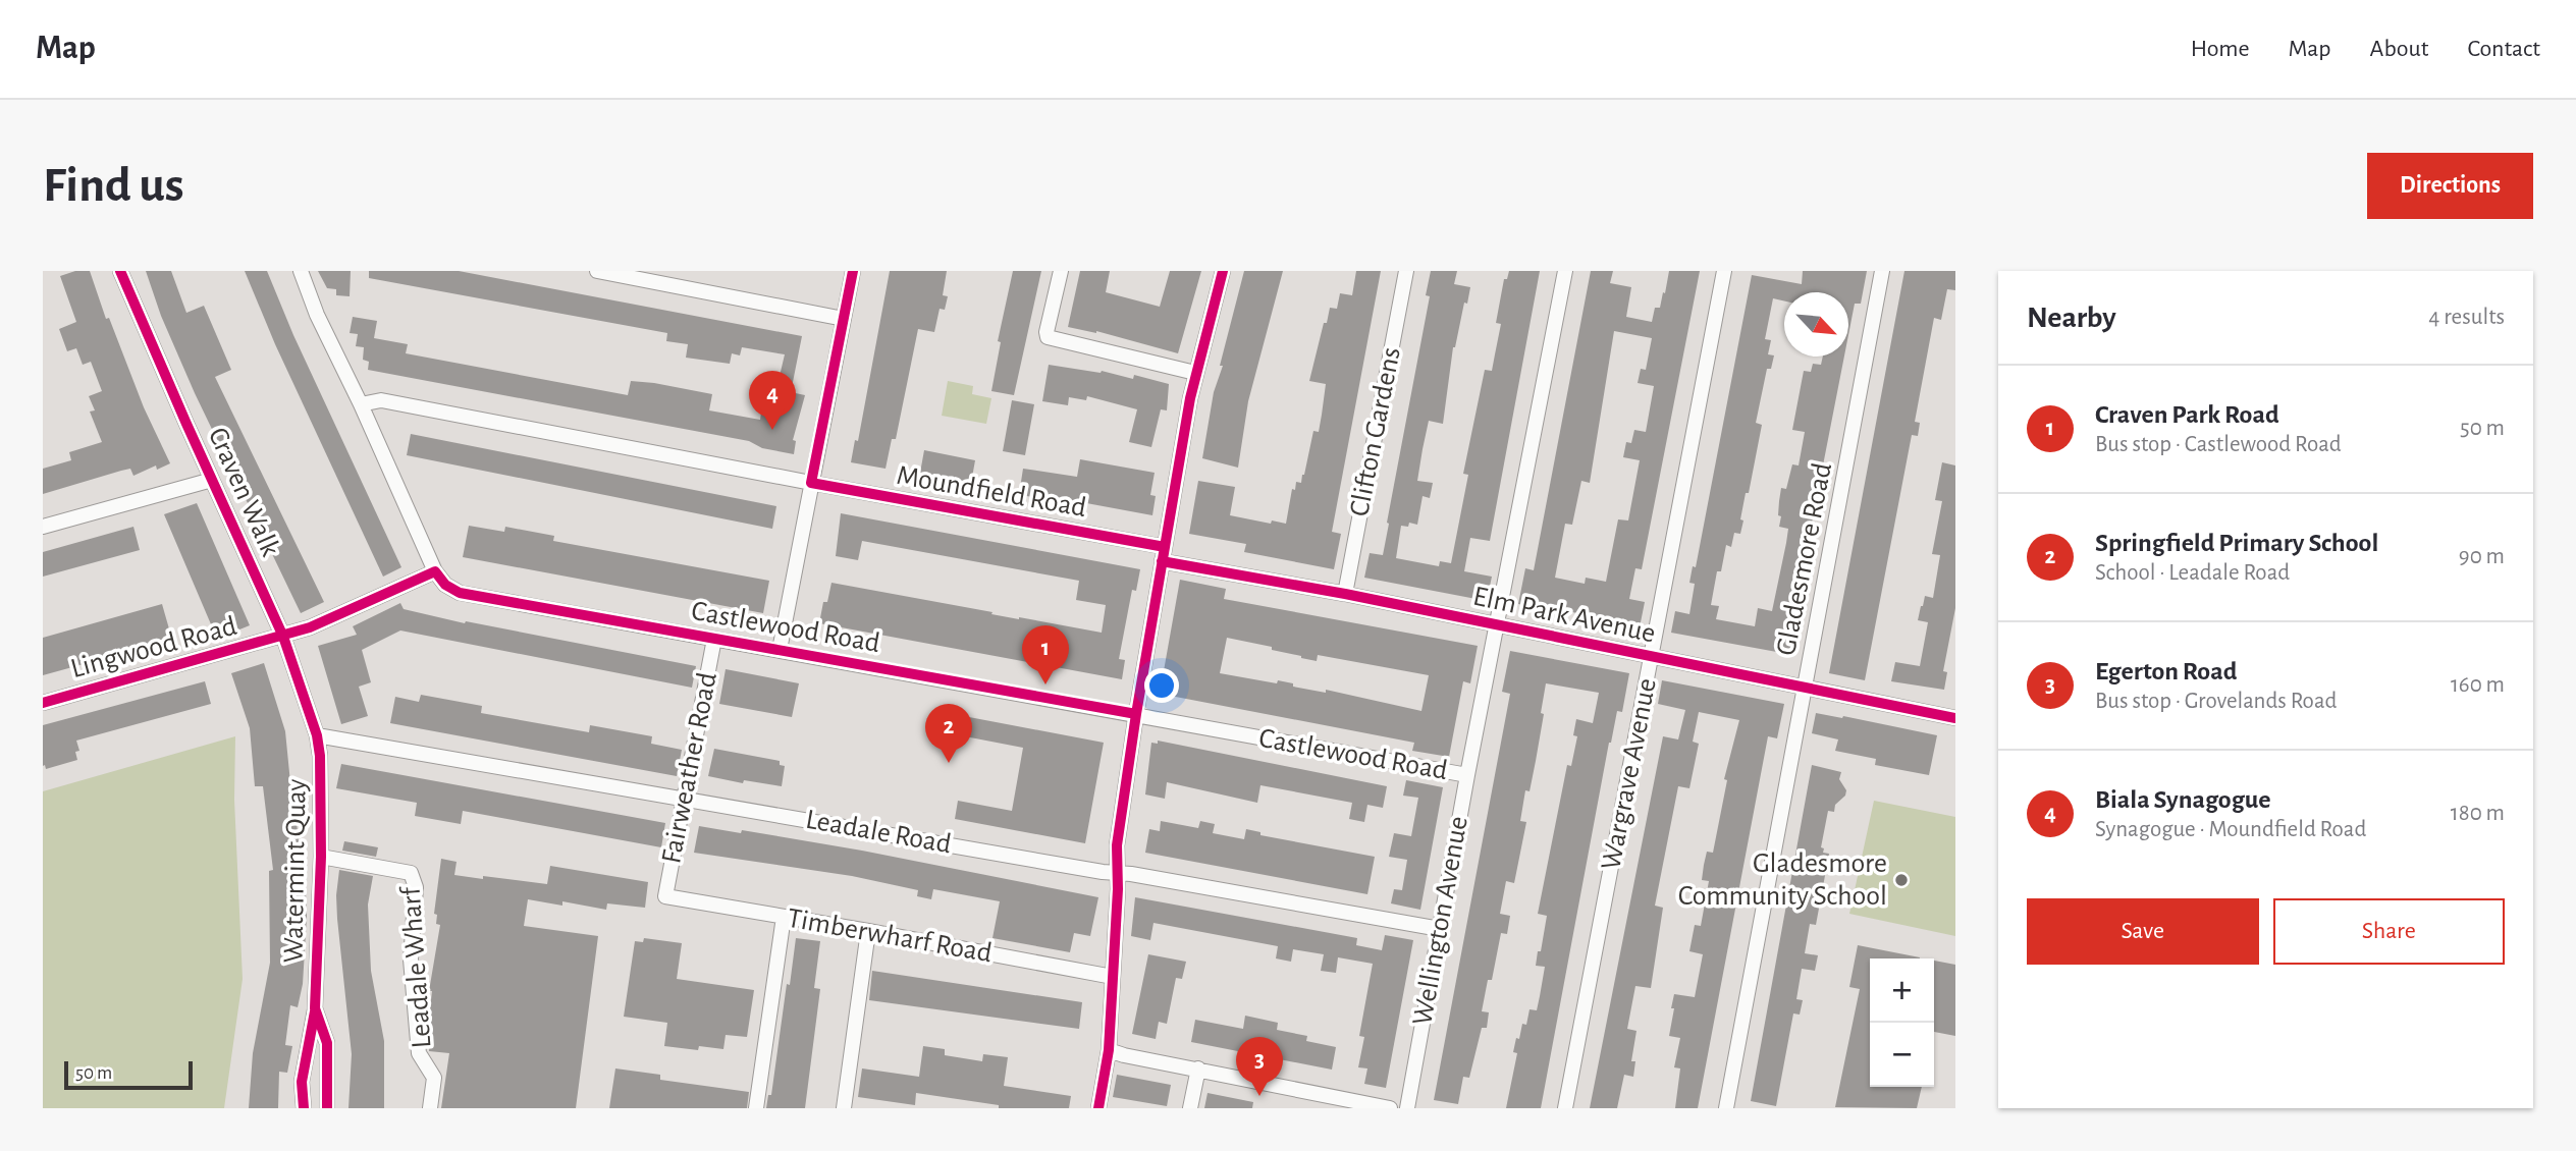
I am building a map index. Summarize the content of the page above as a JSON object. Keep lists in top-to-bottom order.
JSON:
{
  "streets": {
    "street": [
      "Clifton Gardens",
      "Craven Walk",
      "Moundfield Road",
      "Gladesmore Road",
      "Elm Park Avenue",
      "Castlewood Road",
      "Lingwood Road",
      "Fairweather Road",
      "Wargrave Avenue",
      "Leadale Road",
      "Watermint Quay",
      "Wellington Avenue",
      "Timberwharf Road",
      "Leadale Wharf"
    ]
  },
  "crossings": [
    ["Clifton Gardens", "Elm Park Avenue"],
    ["Craven Walk", "Lingwood Road"],
    ["Craven Walk", "Leadale Road"],
    ["Craven Walk", "Watermint Quay"],
    ["Moundfield Road", "Elm Park Avenue"],
    ["Moundfield Road", "Castlewood Road"],
    ["Gladesmore Road", "Elm Park Avenue"],
    ["Elm Park Avenue", "Wargrave Avenue"],
    ["Elm Park Avenue", "Wellington Avenue"],
    ["Castlewood Road", "Lingwood Road"],
    ["Castlewood Road", "Fairweather Road"],
    ["Castlewood Road", "Wellington Avenue"],
    ["Fairweather Road", "Leadale Road"],
    ["Fairweather Road", "Timberwharf Road"],
    ["Leadale Road", "Watermint Quay"],
    ["Leadale Road", "Wellington Avenue"],
    ["Watermint Quay", "Leadale Wharf"]
  ],
  "places": ["Gladesmore Community School"],
  "scale_bar": "50 m",
  "north": "bottom right",
  "page": {
    "header": "Map",
    "nav": [
      "Home",
      "Map",
      "About",
      "Contact"
    ],
    "buttons": [
      "Directions",
      ["Save", "Share"]
    ],
    "title": "Find us",
    "heading": ["Nearby", "4 results"],
    "list": [
      {
        "mark": "1",
        "name": "Craven Park Road",
        "note": "Bus stop · Castlewood Road",
        "value": "50 m"
      },
      {
        "mark": "2",
        "name": "Springfield Primary School",
        "note": "School · Leadale Road",
        "value": "90 m"
      },
      {
        "mark": "3",
        "name": "Egerton Road",
        "note": "Bus stop · Grovelands Road",
        "value": "160 m"
      },
      {
        "mark": "4",
        "name": "Biala Synagogue",
        "note": "Synagogue · Moundfield Road",
        "value": "180 m"
      }
    ],
    "pins": [
      "4",
      "1",
      "2",
      "3"
    ],
    "map_buttons": ["+", "−"],
    "scale": "50 m"
  }
}
